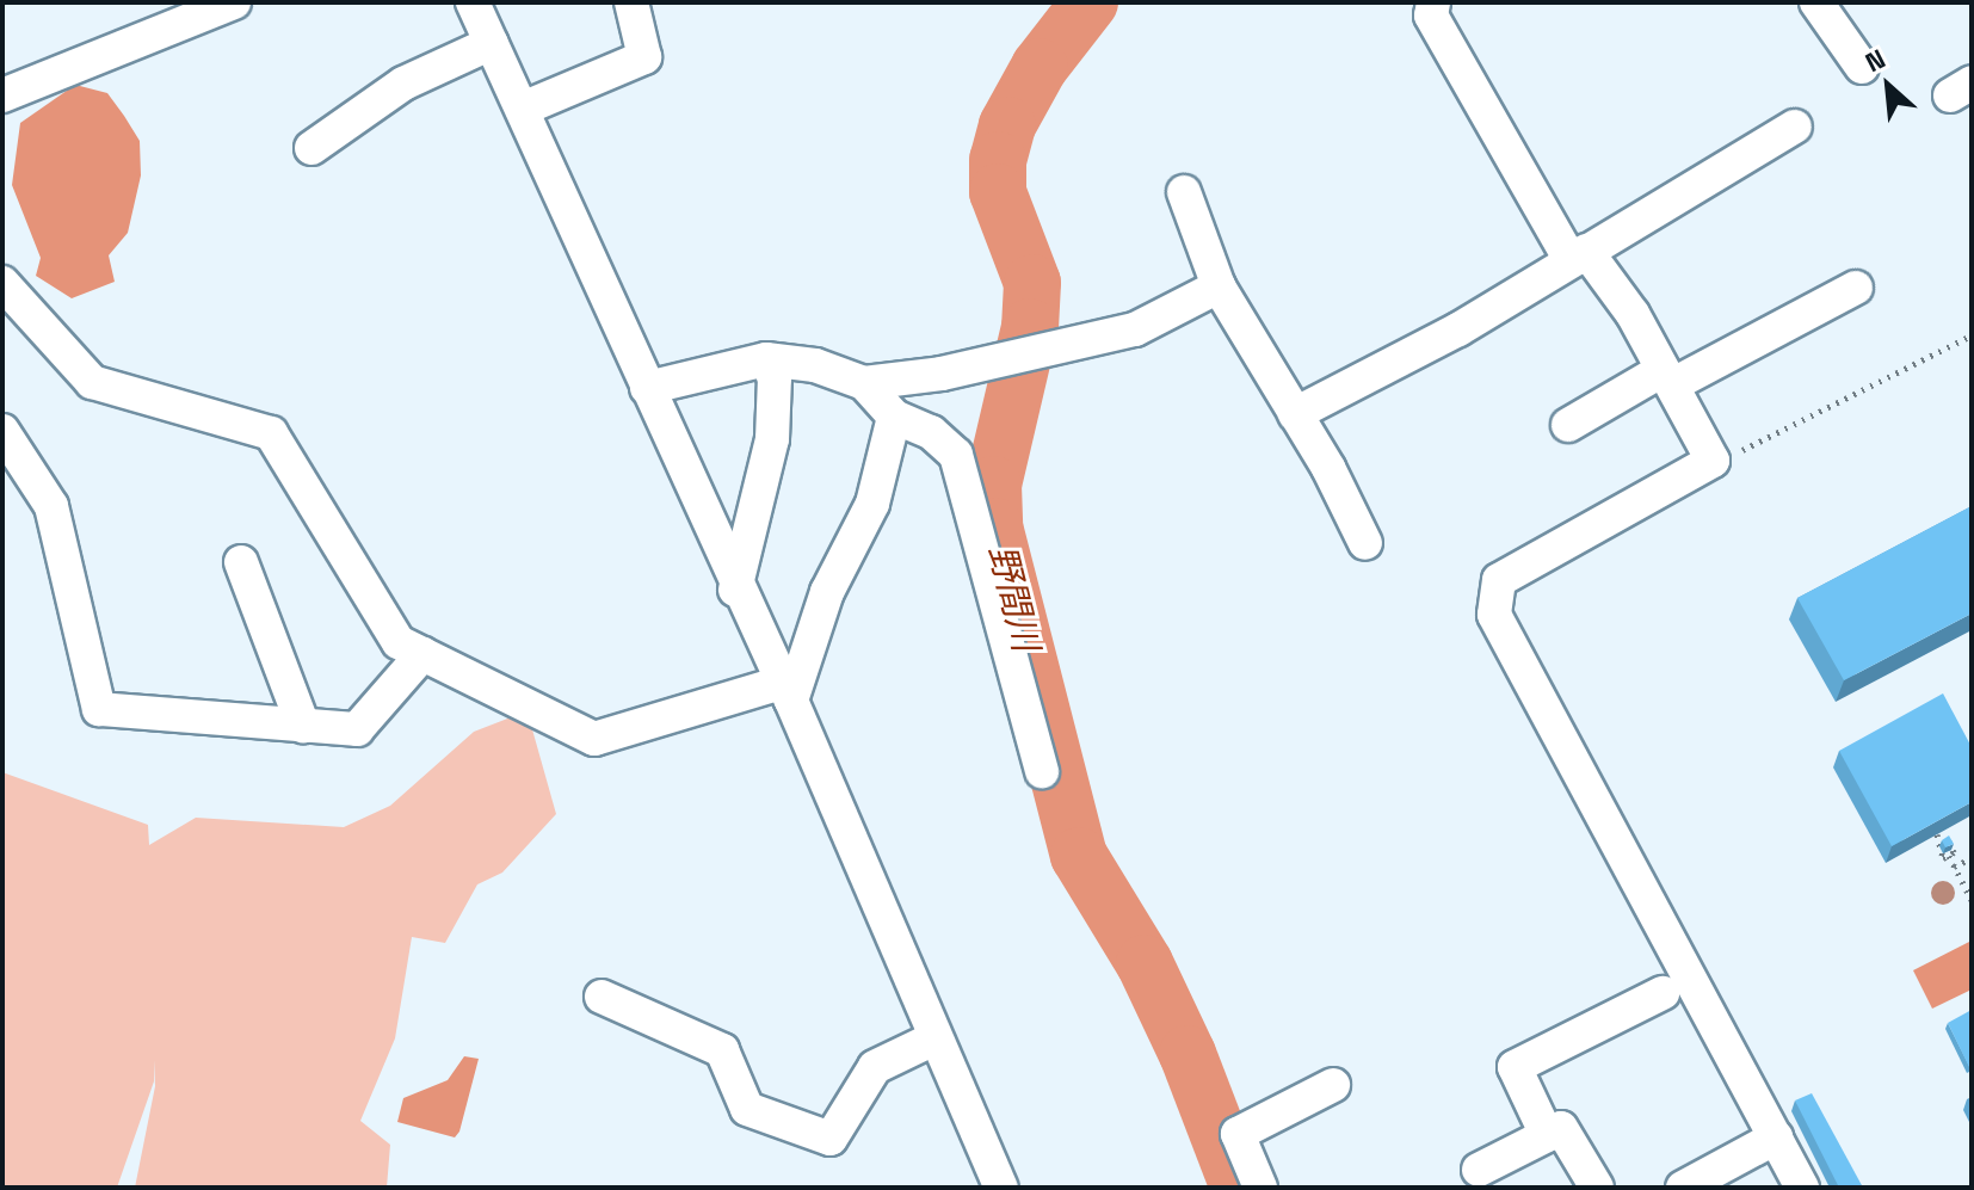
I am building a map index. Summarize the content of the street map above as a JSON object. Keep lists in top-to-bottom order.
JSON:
{
  "water": ["野間川"],
  "north": "top left"
}
